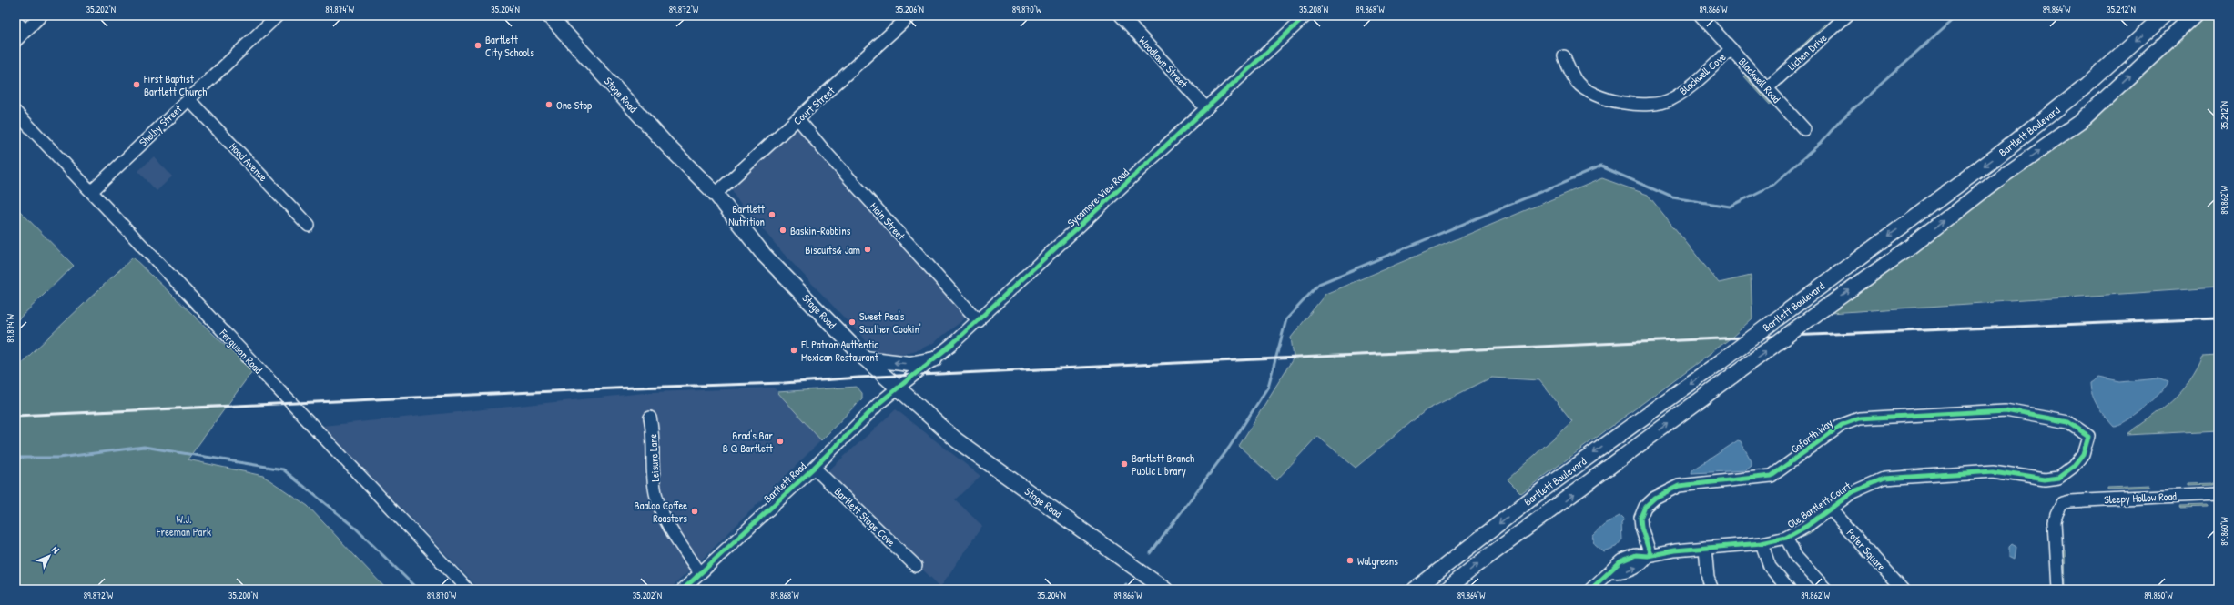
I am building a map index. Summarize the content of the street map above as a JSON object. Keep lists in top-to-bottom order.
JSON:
{
  "streets": {
    "main road": ["Stage Road", "Bartlett Boulevard"],
    "street": [
      "Lichen Drive",
      "Woodlawn Street",
      "Blackwell Cove",
      "Blackwell Road",
      "Court Street",
      "Shelby Street",
      "Hood Avenue",
      "Sycamore View Road",
      "Main Street",
      "Ferguson Road",
      "Goforth Way",
      "Leisure Lane",
      "Bartlett Road",
      "Sleepy Hollow Road",
      "Ole Bartlett Court",
      "Bartlett Stage Cove",
      "Poter Square"
    ]
  },
  "crossings": [
    ["Lichen Drive", "Blackwell Road"],
    ["Woodlawn Street", "Sycamore View Road"],
    ["Blackwell Cove", "Blackwell Road"],
    ["Stage Road", "Court Street"],
    ["Stage Road", "Sycamore View Road"],
    ["Stage Road", "Bartlett Road"],
    ["Court Street", "Main Street"],
    ["Shelby Street", "Hood Avenue"],
    ["Shelby Street", "Ferguson Road"],
    ["Sycamore View Road", "Main Street"],
    ["Sycamore View Road", "Bartlett Road"],
    ["Goforth Way", "Ole Bartlett Court"],
    ["Leisure Lane", "Bartlett Road"],
    ["Bartlett Road", "Bartlett Stage Cove"],
    ["Ole Bartlett Court", "Poter Square"]
  ],
  "parks": ["W.J. Freeman Park"],
  "places": [
    "Bartlett City Schools",
    "First Baptist Bartlett Church",
    "One Stop",
    "Bartlett Nutrition",
    "Baskin-Robbins",
    "Biscuits& Jam",
    "Sweet Pea's Souther Cookin'",
    "El Patron Authentic Mexican Restaurant",
    "Brad's Bar B Q Bartlett",
    "Bartlett Branch Public Library",
    "Baaloo Coffee Roasters",
    "Walgreens"
  ],
  "north": "top right",
  "coordinates": [
    "35.202°N",
    "89.874°W",
    "35.204°N",
    "89.872°W",
    "35.206°N",
    "89.870°W",
    "35.208°N",
    "89.868°W",
    "89.866°W",
    "89.864°W",
    "35.212°N",
    "89.862°W",
    "89.860°W",
    "35.200°N"
  ]
}
